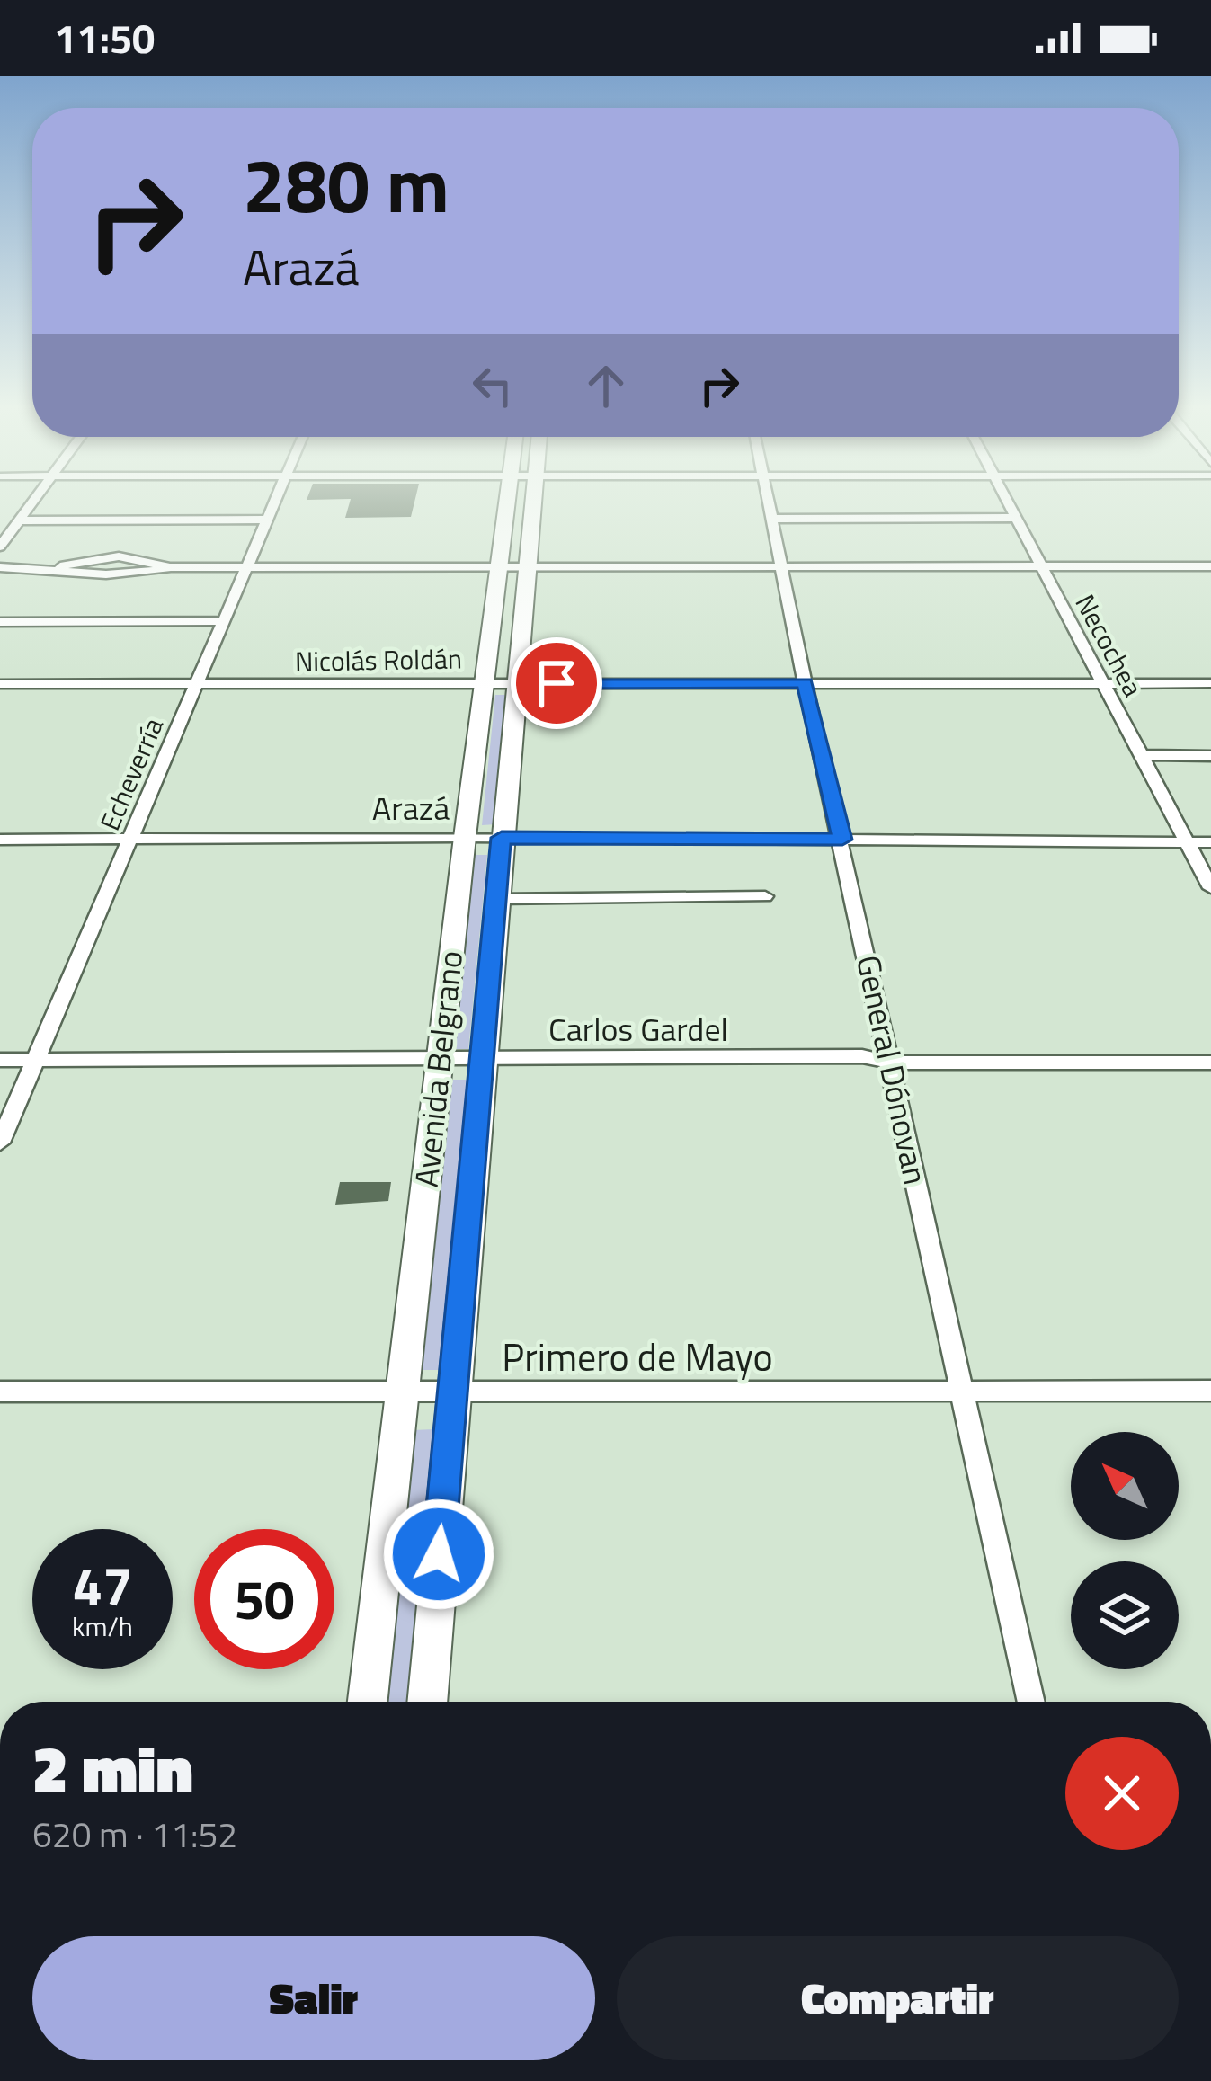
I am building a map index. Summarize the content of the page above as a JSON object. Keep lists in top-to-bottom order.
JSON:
{
  "streets": {
    "main road": ["Avenida Belgrano"],
    "street": [
      "Necochea",
      "Nicolás Roldán",
      "Echeverría",
      "Arazá",
      "Carlos Gardel",
      "General Dónovan",
      "Primero de Mayo"
    ]
  },
  "crossings": [
    ["Necochea", "Nicolás Roldán"],
    ["Necochea", "Arazá"],
    ["Nicolás Roldán", "Echeverría"],
    ["Nicolás Roldán", "Avenida Belgrano"],
    ["Nicolás Roldán", "General Dónovan"],
    ["Echeverría", "Arazá"],
    ["Echeverría", "Carlos Gardel"],
    ["Arazá", "Avenida Belgrano"],
    ["Arazá", "General Dónovan"],
    ["Carlos Gardel", "Avenida Belgrano"],
    ["Carlos Gardel", "General Dónovan"],
    ["Avenida Belgrano", "Primero de Mayo"],
    ["General Dónovan", "Primero de Mayo"]
  ],
  "north": "top left",
  "page": {
    "status": "11:50",
    "turn": ["280 m", "Arazá"],
    "speed": "47 km/h",
    "limit": "50",
    "heading": ["2 min", "620 m · 11:52"],
    "buttons": ["Salir", "Compartir"]
  }
}
